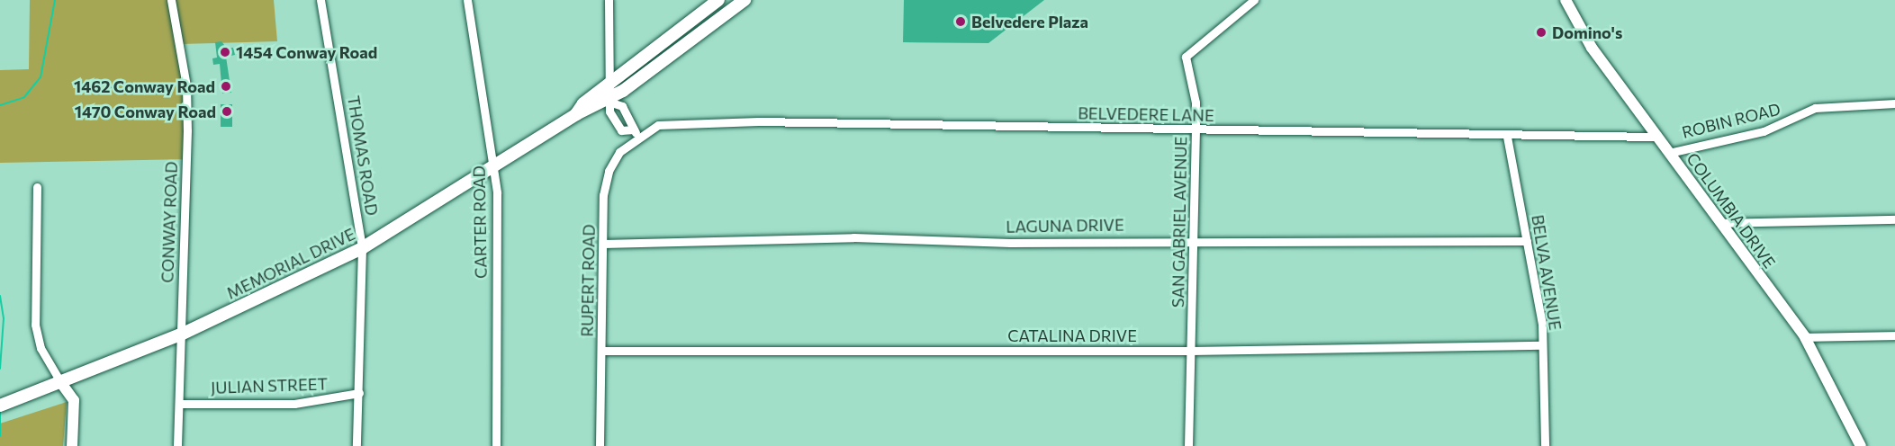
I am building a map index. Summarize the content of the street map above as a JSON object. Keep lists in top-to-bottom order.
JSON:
{
  "streets": {
    "main road": ["COLUMBIA DRIVE", "MEMORIAL DRIVE"],
    "street": [
      "BELVEDERE LANE",
      "ROBIN ROAD",
      "THOMAS ROAD",
      "CONWAY ROAD",
      "CARTER ROAD",
      "SAN GABRIEL AVENUE",
      "LAGUNA DRIVE",
      "BELVA AVENUE",
      "RUPERT ROAD",
      "CATALINA DRIVE",
      "JULIAN STREET"
    ]
  },
  "crossings": [
    ["BELVEDERE LANE", "COLUMBIA DRIVE"],
    ["BELVEDERE LANE", "SAN GABRIEL AVENUE"],
    ["BELVEDERE LANE", "BELVA AVENUE"],
    ["BELVEDERE LANE", "RUPERT ROAD"],
    ["ROBIN ROAD", "COLUMBIA DRIVE"],
    ["THOMAS ROAD", "MEMORIAL DRIVE"],
    ["THOMAS ROAD", "JULIAN STREET"],
    ["CONWAY ROAD", "MEMORIAL DRIVE"],
    ["CONWAY ROAD", "JULIAN STREET"],
    ["CARTER ROAD", "MEMORIAL DRIVE"],
    ["SAN GABRIEL AVENUE", "LAGUNA DRIVE"],
    ["SAN GABRIEL AVENUE", "CATALINA DRIVE"],
    ["LAGUNA DRIVE", "BELVA AVENUE"],
    ["LAGUNA DRIVE", "RUPERT ROAD"],
    ["BELVA AVENUE", "CATALINA DRIVE"],
    ["RUPERT ROAD", "CATALINA DRIVE"]
  ],
  "places": [
    "Belvedere Plaza",
    "Domino's",
    "1454 Conway Road",
    "1462 Conway Road",
    "1470 Conway Road"
  ]
}
